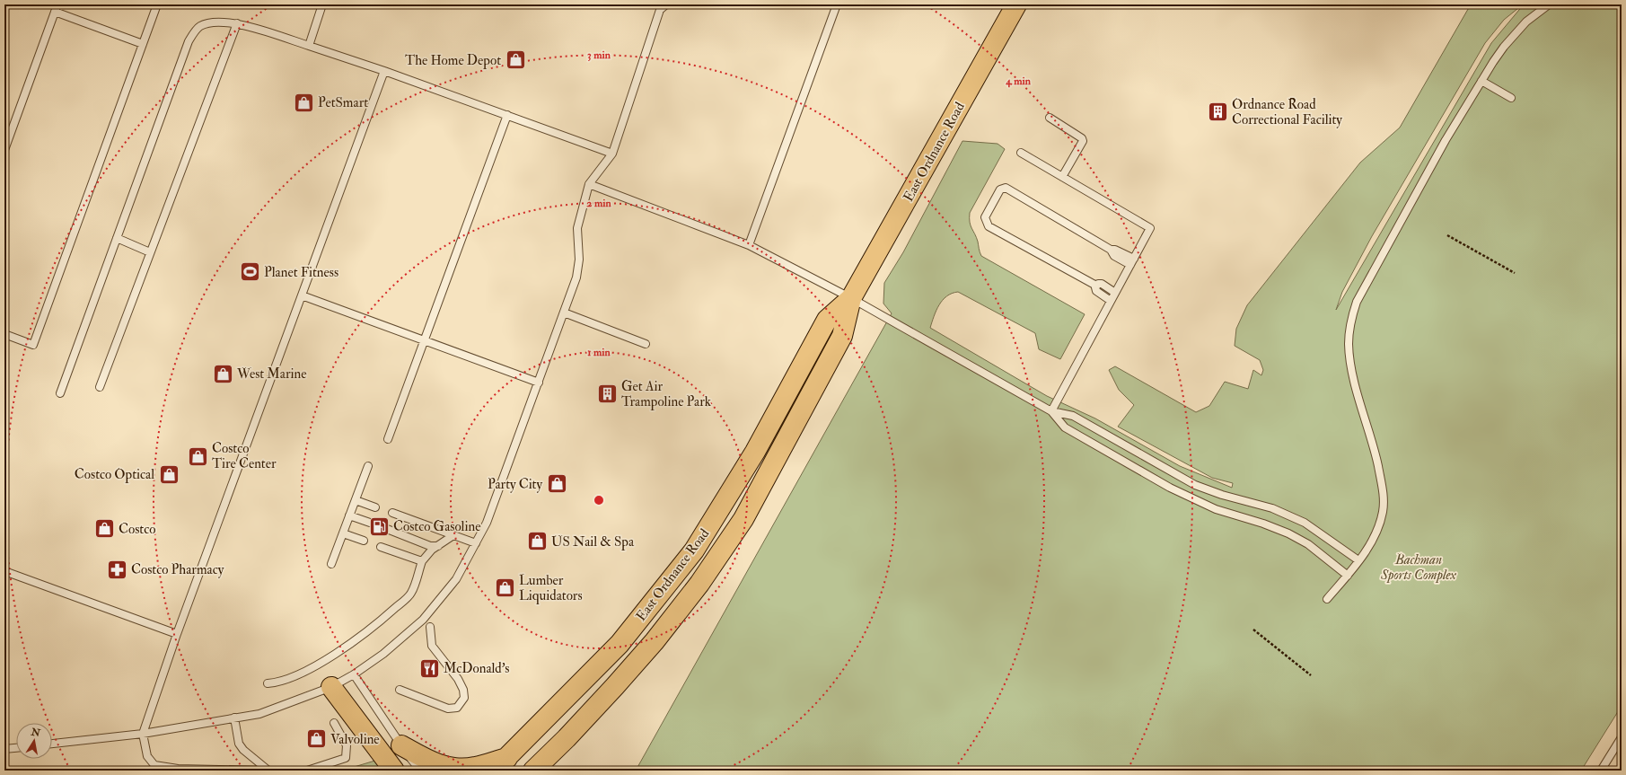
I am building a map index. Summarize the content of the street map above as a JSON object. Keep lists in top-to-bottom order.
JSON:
{
  "streets": {
    "main road": ["East Ordnance Road"]
  },
  "parks": ["Bachman Sports Complex"],
  "places": {
    "shop": [
      "The Home Depot",
      "PetSmart",
      "West Marine",
      "Costco Tire Center",
      "Costco Optical",
      "Party City",
      "Costco",
      "US Nail & Spa",
      "Lumber Liquidators",
      "Valvoline"
    ],
    "building": ["Ordnance Road Correctional Facility", "Get Air Trampoline Park"],
    "sports": ["Planet Fitness"],
    "fuel station": ["Costco Gasoline"],
    "pharmacy": ["Costco Pharmacy"],
    "restaurant": ["McDonald's"]
  },
  "north": "top",
  "rings": [
    "3 min",
    "4 min",
    "2 min",
    "1 min"
  ]
}
